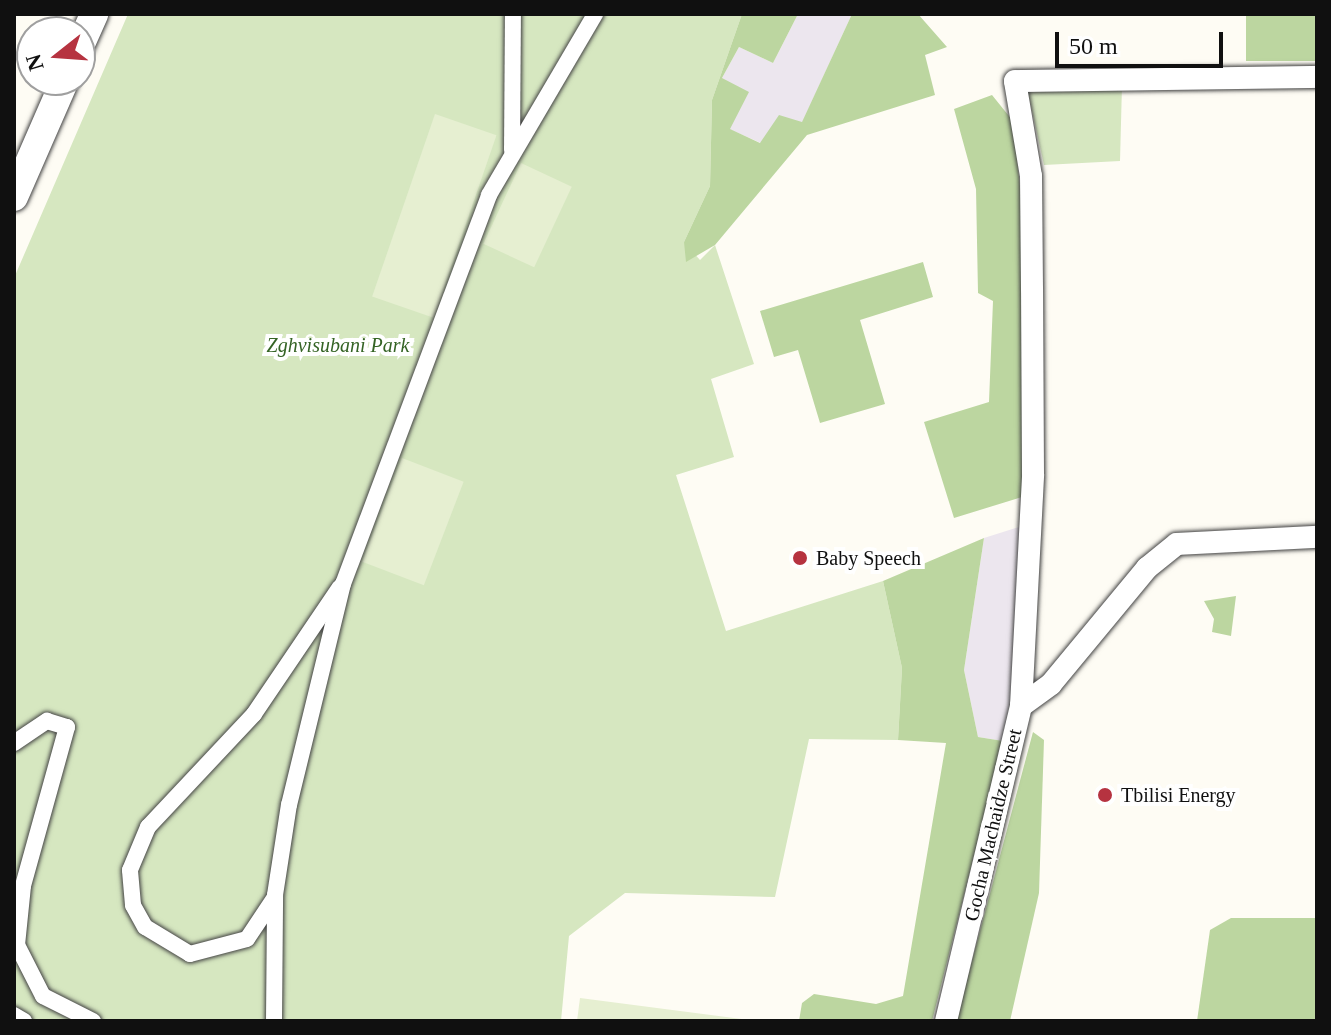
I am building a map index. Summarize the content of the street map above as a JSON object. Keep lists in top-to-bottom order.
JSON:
{
  "streets": {
    "street": ["Gocha Machaidze Street"]
  },
  "parks": ["Zghvisubani Park"],
  "places": ["Baby Speech", "Tbilisi Energy"],
  "scale_bar": "50 m",
  "north": "left"
}
